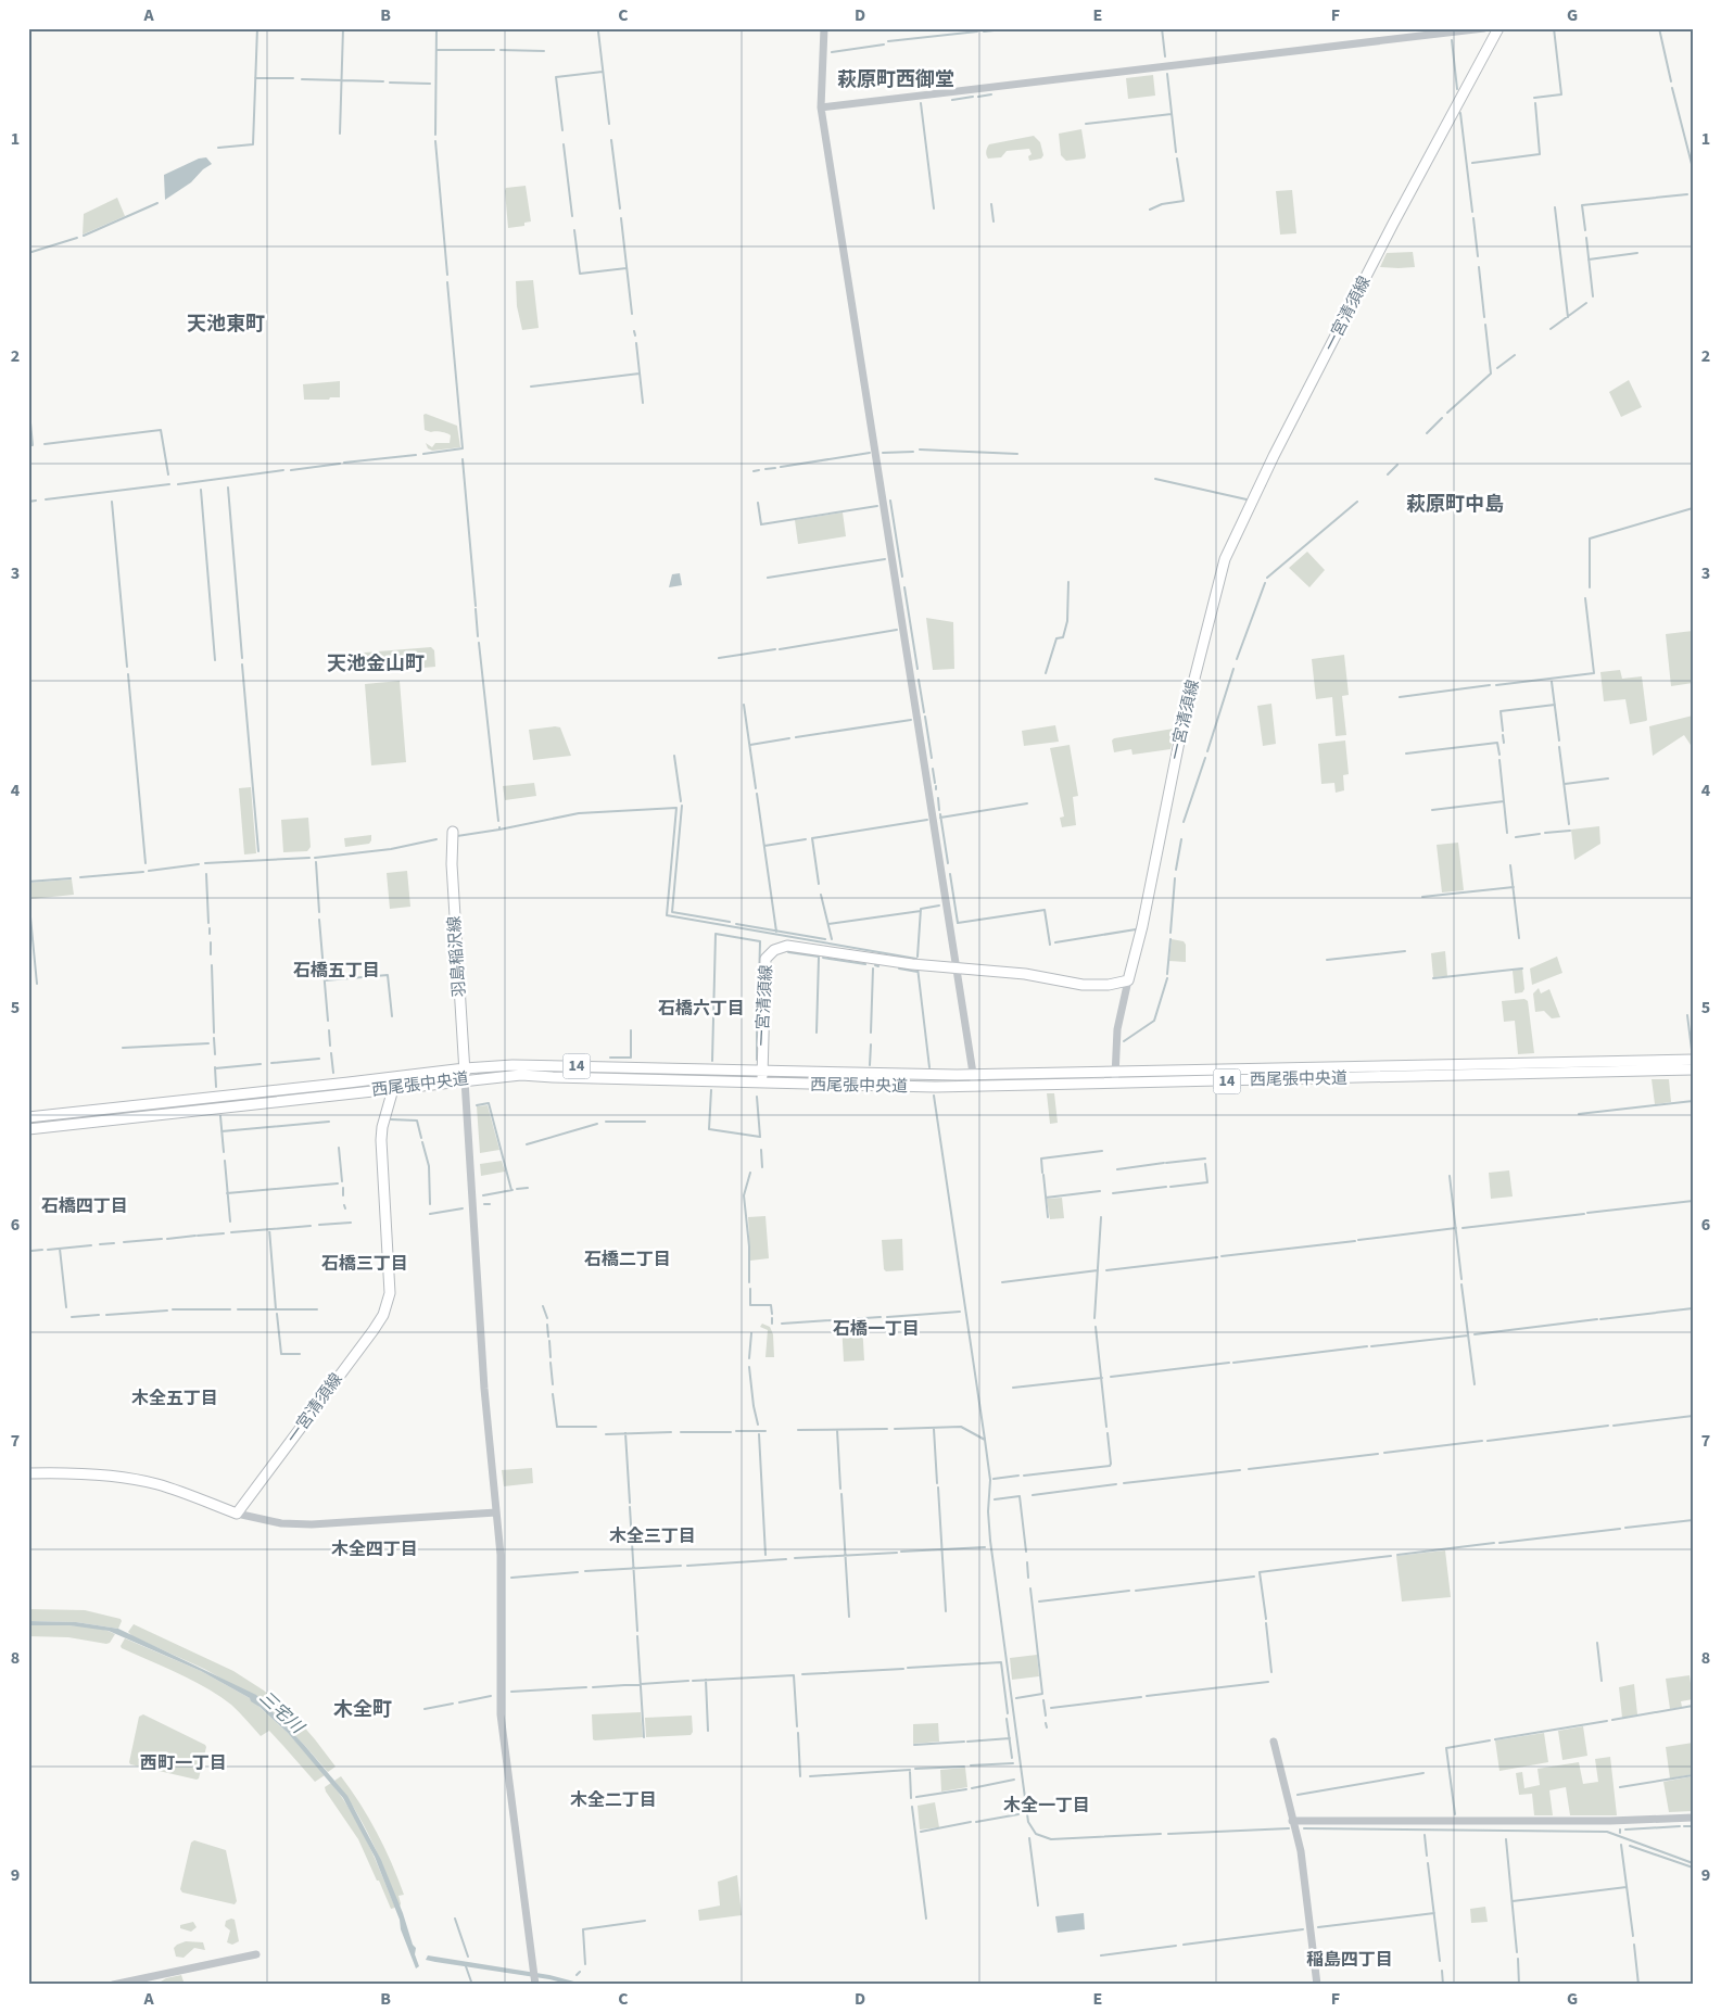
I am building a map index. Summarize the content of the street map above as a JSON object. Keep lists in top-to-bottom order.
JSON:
{
  "streets": {
    "main road": [
      "一宮清須線",
      "羽島稲沢線",
      "14",
      "西尾張中央道"
    ]
  },
  "crossings": [
    ["一宮清須線", "西尾張中央道"],
    ["羽島稲沢線", "西尾張中央道"]
  ],
  "districts": [
    "萩原町西御堂",
    "天池東町",
    "萩原町中島",
    "天池金山町",
    "石橋五丁目",
    "石橋六丁目",
    "石橋四丁目",
    "石橋二丁目",
    "石橋三丁目",
    "石橋一丁目",
    "木全五丁目",
    "木全三丁目",
    "木全四丁目",
    "木全町",
    "西町一丁目",
    "木全二丁目",
    "木全一丁目",
    "稲島四丁目"
  ],
  "water": ["三宅川"],
  "grid": {
    "columns": [
      "A",
      "B",
      "C",
      "D",
      "E",
      "F",
      "G"
    ],
    "rows": [
      "1",
      "2",
      "3",
      "4",
      "5",
      "6",
      "7",
      "8",
      "9"
    ]
  }
}
